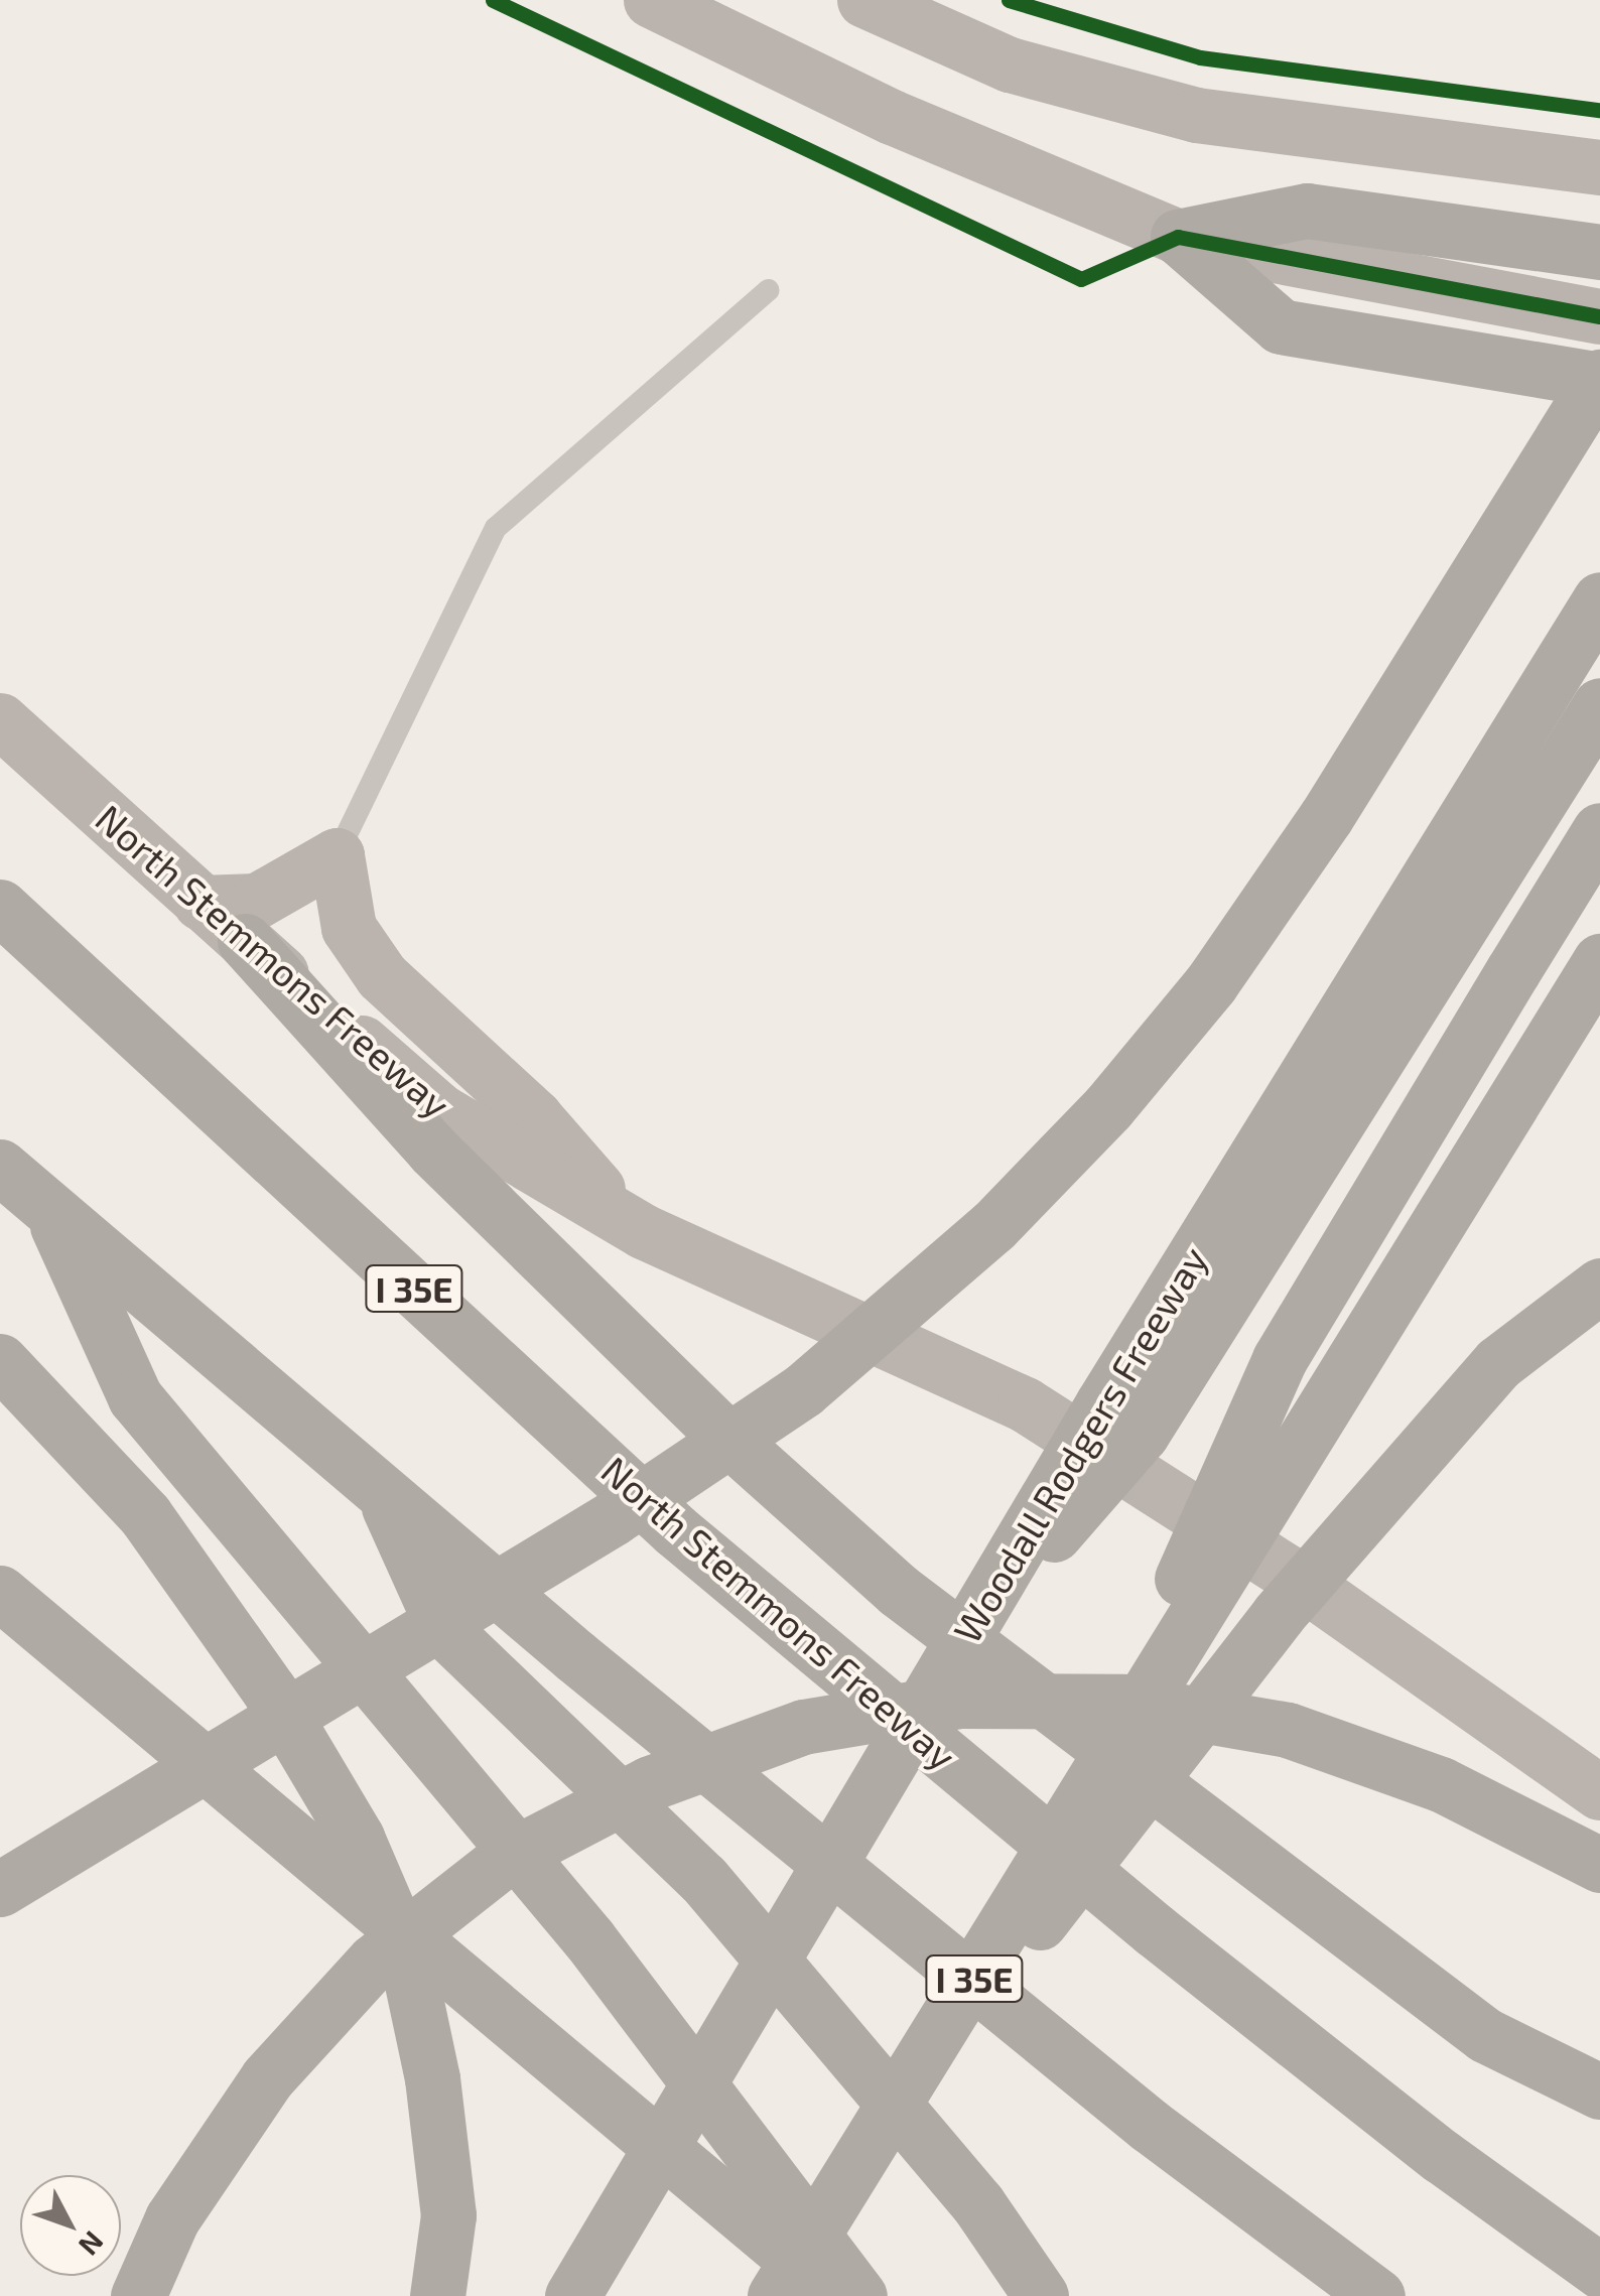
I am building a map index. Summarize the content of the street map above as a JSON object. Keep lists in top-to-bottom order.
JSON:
{
  "streets": {
    "highway": ["North Stemmons Freeway", "I 35E", "Woodall Rodgers Freeway"]
  },
  "north": "bottom right"
}
